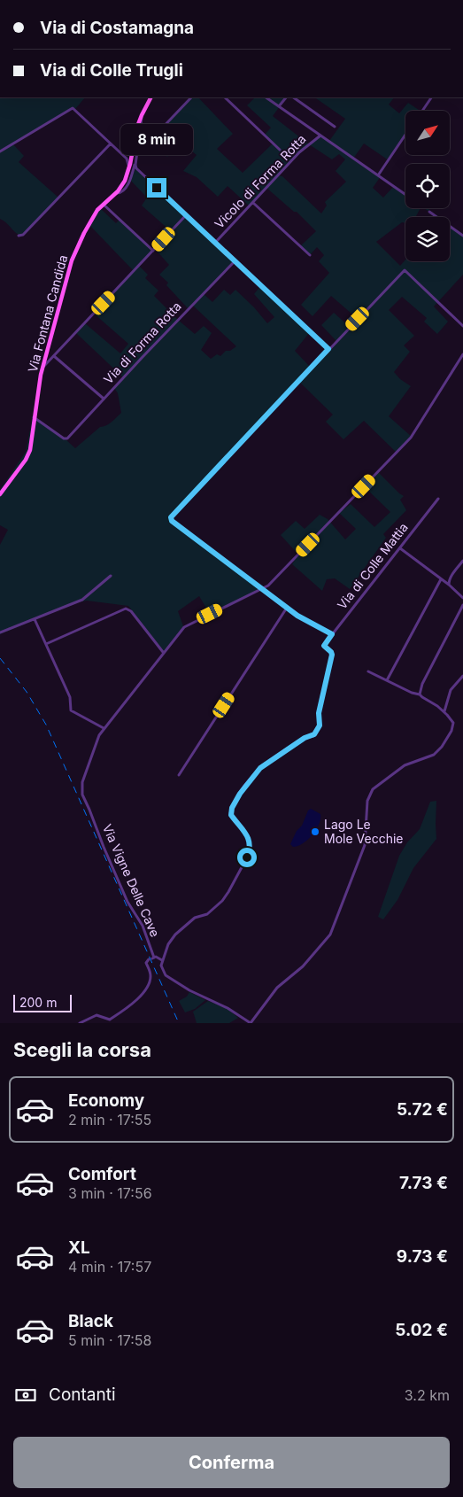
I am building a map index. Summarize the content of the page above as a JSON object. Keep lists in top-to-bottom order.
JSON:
{
  "streets": {
    "main road": ["Via Fontana Candida"],
    "street": [
      "Vicolo di Forma Rotta",
      "Via di Forma Rotta",
      "Via di Colle Mattia",
      "Via Vigne Delle Cave"
    ]
  },
  "crossings": [
    ["Via Fontana Candida", "Via di Forma Rotta"]
  ],
  "places": ["Lago Le Mole Vecchie"],
  "scale_bar": "200 m",
  "north": "top right",
  "page": {
    "banner": ["Via di Costamagna", "Via di Colle Trugli"],
    "bubble": "8 min",
    "scale": "200 m",
    "heading": "Scegli la corsa",
    "list": [
      {
        "name": "Economy",
        "note": "2 min · 17:55",
        "value": "5.72 €"
      },
      {
        "name": "Comfort",
        "note": "3 min · 17:56",
        "value": "7.73 €"
      },
      {
        "name": "XL",
        "note": "4 min · 17:57",
        "value": "9.73 €"
      },
      {
        "name": "Black",
        "note": "5 min · 17:58",
        "value": "5.02 €"
      }
    ],
    "pay": ["Contanti", "3.2 km"],
    "buttons": "Conferma"
  }
}
